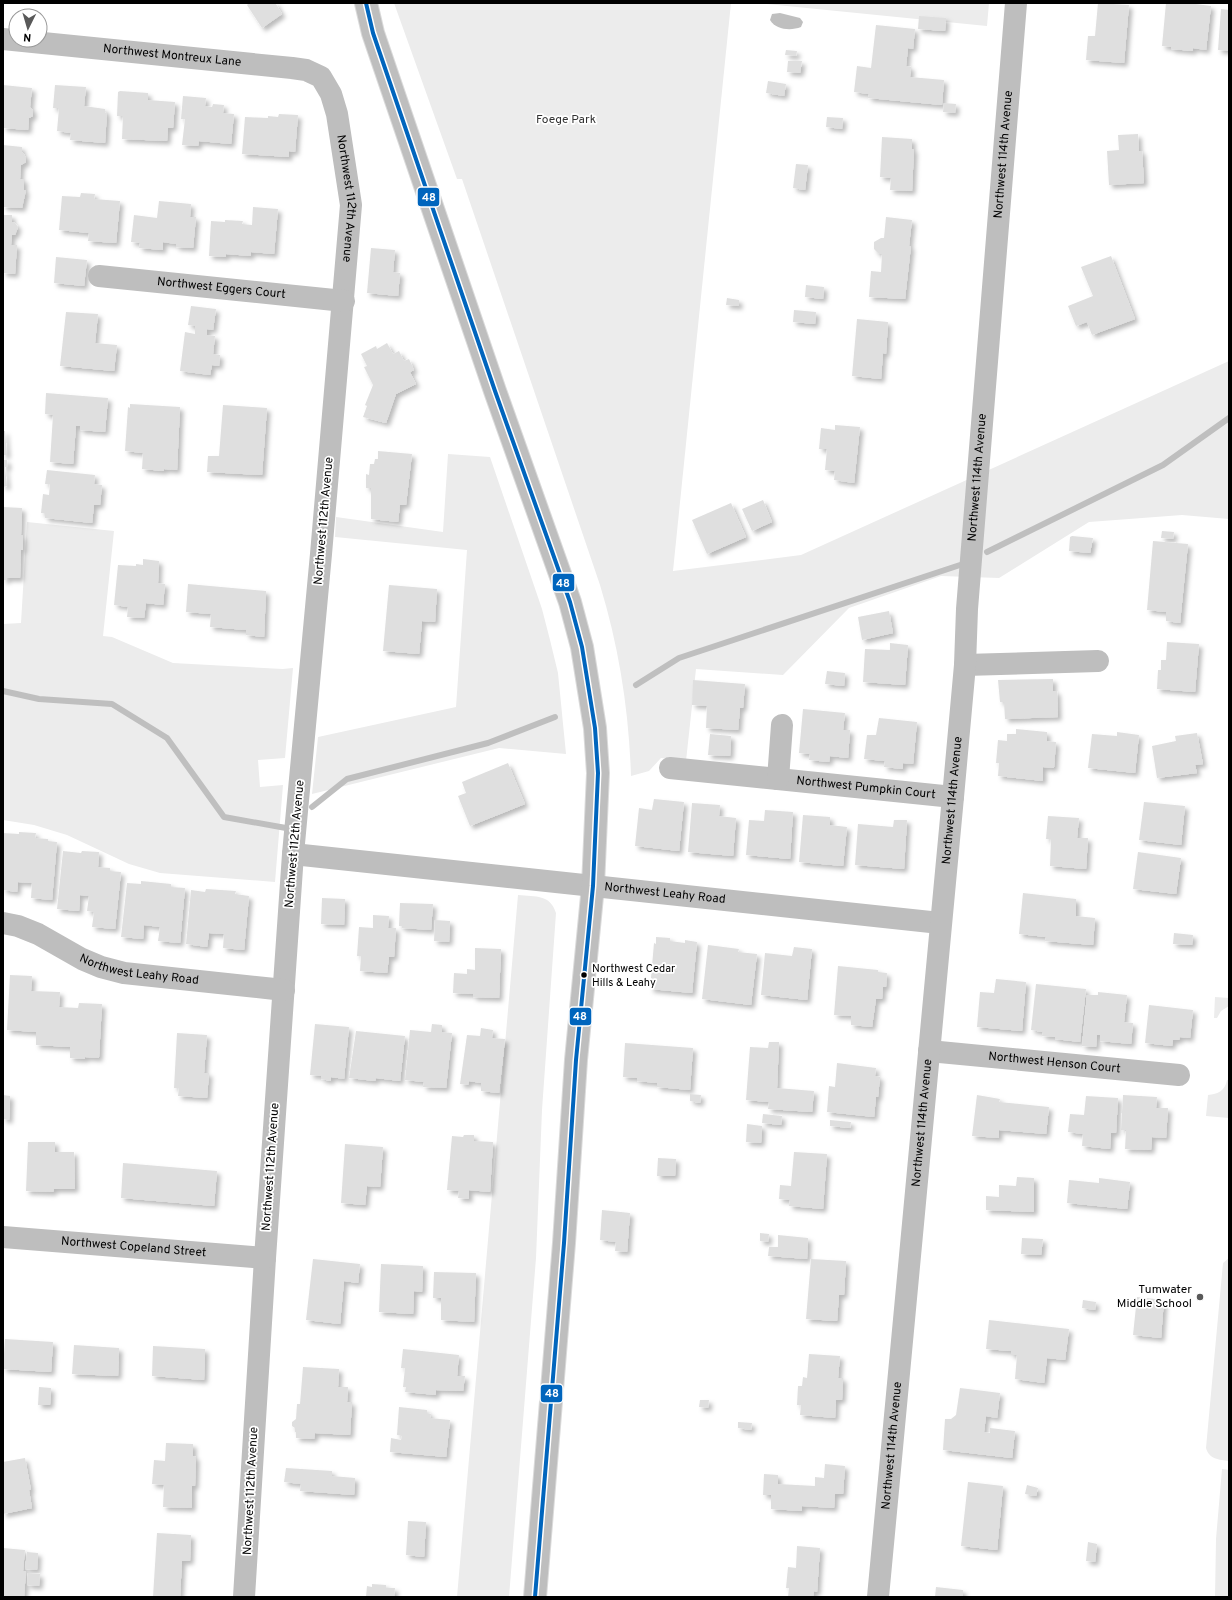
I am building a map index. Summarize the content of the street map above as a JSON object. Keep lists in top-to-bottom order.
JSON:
{
  "streets": {
    "street": [
      "Northwest Montreux Lane",
      "Northwest 114th Avenue",
      "Northwest 112th Avenue",
      "Northwest Eggers Court",
      "Northwest Pumpkin Court",
      "Northwest Leahy Road",
      "Northwest Henson Court",
      "Northwest Copeland Street"
    ]
  },
  "crossings": [
    ["Northwest Montreux Lane", "Northwest 112th Avenue"],
    ["Northwest 114th Avenue", "Northwest Pumpkin Court"],
    ["Northwest 114th Avenue", "Northwest Leahy Road"],
    ["Northwest 114th Avenue", "Northwest Henson Court"],
    ["Northwest 112th Avenue", "Northwest Eggers Court"],
    ["Northwest 112th Avenue", "Northwest Leahy Road"],
    ["Northwest 112th Avenue", "Northwest Copeland Street"]
  ],
  "parks": ["Foege Park"],
  "places": ["Northwest Cedar Hills & Leahy", "Tumwater Middle School"],
  "lines": ["transit line 48"],
  "north": "bottom"
}
